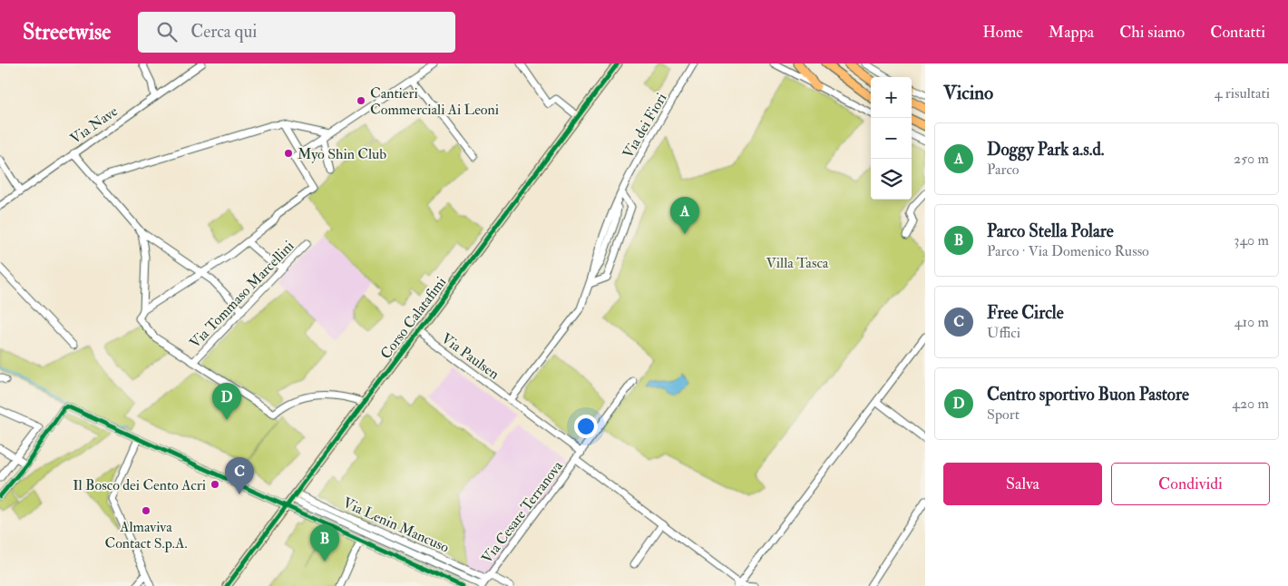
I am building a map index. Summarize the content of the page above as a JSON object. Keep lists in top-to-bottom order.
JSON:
{
  "streets": {
    "main road": ["Corso Calatafimi"],
    "street": [
      "Via Nave",
      "Via dei Fiori",
      "Via Tommaso Marcellini",
      "Via Paulsen",
      "Via Cesare Terranova",
      "Via Lenin Mancuso"
    ]
  },
  "crossings": [
    ["Via dei Fiori", "Via Paulsen"],
    ["Corso Calatafimi", "Via Paulsen"],
    ["Corso Calatafimi", "Via Lenin Mancuso"],
    ["Via Paulsen", "Via Cesare Terranova"],
    ["Via Cesare Terranova", "Via Lenin Mancuso"]
  ],
  "parks": ["Villa Tasca"],
  "places": [
    "Cantieri Commerciali Ai Leoni",
    "Myo Shin Club",
    "Il Bosco dei Cento Acri",
    "Almaviva Contact S.p.A."
  ],
  "page": {
    "header": "Streetwise",
    "search": "Cerca qui",
    "nav": [
      "Home",
      "Mappa",
      "Chi siamo",
      "Contatti"
    ],
    "heading": ["Vicino", "4 risultati"],
    "map_buttons": ["+", "−"],
    "list": [
      {
        "mark": "A",
        "name": "Doggy Park a.s.d.",
        "note": "Parco",
        "value": "250 m"
      },
      {
        "mark": "B",
        "name": "Parco Stella Polare",
        "note": "Parco · Via Domenico Russo",
        "value": "340 m"
      },
      {
        "mark": "C",
        "name": "Free Circle",
        "note": "Uffici",
        "value": "410 m"
      },
      {
        "mark": "D",
        "name": "Centro sportivo Buon Pastore",
        "note": "Sport",
        "value": "420 m"
      }
    ],
    "pins": [
      "A",
      "D",
      "C",
      "B"
    ],
    "buttons": ["Salva", "Condividi"]
  }
}
